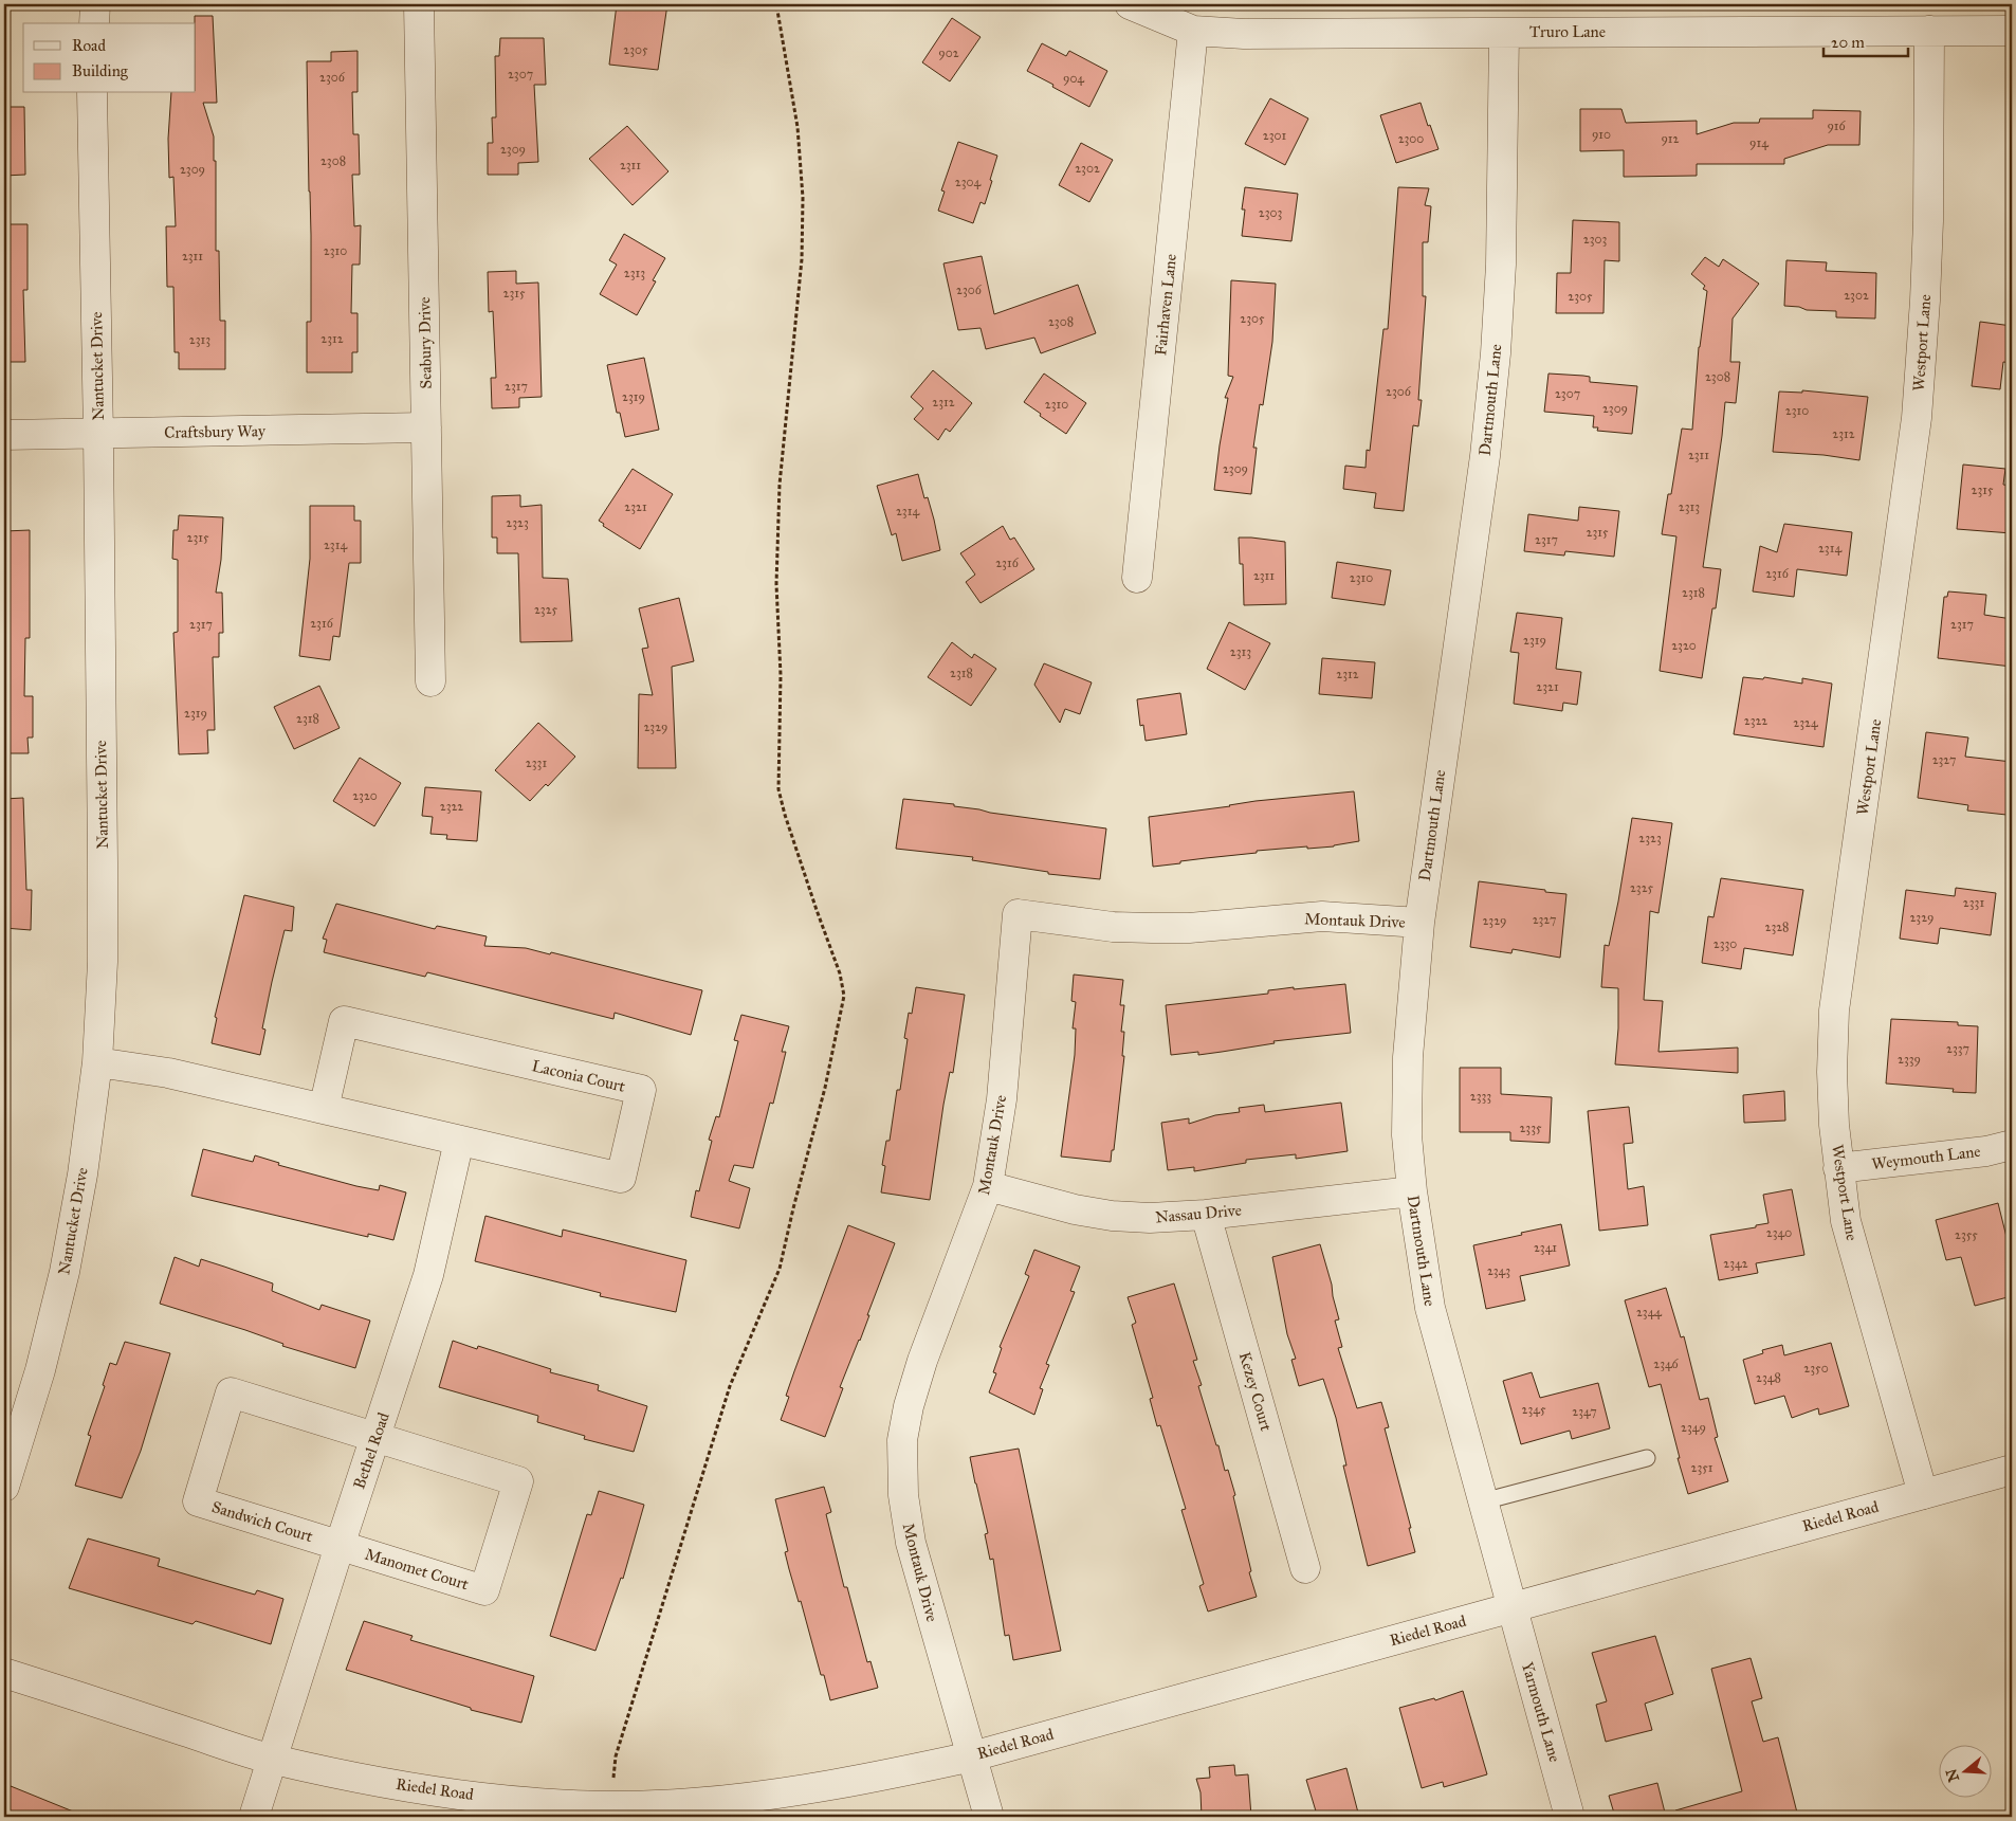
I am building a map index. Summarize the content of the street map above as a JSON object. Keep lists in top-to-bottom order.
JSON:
{
  "streets": {
    "street": [
      "Truro Lane",
      "Fairhaven Lane",
      "Seabury Drive",
      "Westport Lane",
      "Nantucket Drive",
      "Dartmouth Lane",
      "Craftsbury Way",
      "Montauk Drive",
      "Laconia Court",
      "Weymouth Lane",
      "Nassau Drive",
      "Kezey Court",
      "Bethel Road",
      "Riedel Road",
      "Sandwich Court",
      "Manomet Court",
      "Yarmouth Lane"
    ]
  },
  "crossings": [
    ["Truro Lane", "Fairhaven Lane"],
    ["Truro Lane", "Westport Lane"],
    ["Truro Lane", "Dartmouth Lane"],
    ["Seabury Drive", "Craftsbury Way"],
    ["Westport Lane", "Weymouth Lane"],
    ["Westport Lane", "Riedel Road"],
    ["Nantucket Drive", "Craftsbury Way"],
    ["Nantucket Drive", "Laconia Court"],
    ["Dartmouth Lane", "Montauk Drive"],
    ["Dartmouth Lane", "Nassau Drive"],
    ["Dartmouth Lane", "Riedel Road"],
    ["Dartmouth Lane", "Yarmouth Lane"],
    ["Montauk Drive", "Nassau Drive"],
    ["Montauk Drive", "Riedel Road"],
    ["Laconia Court", "Bethel Road"],
    ["Nassau Drive", "Kezey Court"],
    ["Bethel Road", "Riedel Road"],
    ["Bethel Road", "Sandwich Court"],
    ["Bethel Road", "Manomet Court"],
    ["Riedel Road", "Yarmouth Lane"],
    ["Sandwich Court", "Manomet Court"]
  ],
  "house_numbers": [
    "2305",
    "902",
    "2307",
    "2306",
    "904",
    "916",
    "910",
    "2301",
    "2300",
    "912",
    "914",
    "2309",
    "2308",
    "2311",
    "2302",
    "2309",
    "2304",
    "2303",
    "2303",
    "2310",
    "2311",
    "2313",
    "2306",
    "2315",
    "2302",
    "2305",
    "2305",
    "2308",
    "2312",
    "2313",
    "2308",
    "2317",
    "2306",
    "2307",
    "2319",
    "2312",
    "2310",
    "2309",
    "2310",
    "2312",
    "2311",
    "2309",
    "2315",
    "2321",
    "2313",
    "2314",
    "2323",
    "2315",
    "2315",
    "2317",
    "2314",
    "2314",
    "2316",
    "2316",
    "2311",
    "2310",
    "2318",
    "2325",
    "2316",
    "2317",
    "2317",
    "2319",
    "2320",
    "2313",
    "2318",
    "2312",
    "2321",
    "2319",
    "2318",
    "2322",
    "2324",
    "2329",
    "2327",
    "2331",
    "2320",
    "2322",
    "2323",
    "2325",
    "2331",
    "2329",
    "2327",
    "2329",
    "2328",
    "2330",
    "2337",
    "2339",
    "2333",
    "2335",
    "2340",
    "2355",
    "2341",
    "2342",
    "2343",
    "2344",
    "2346",
    "2350",
    "2348",
    "2345",
    "2347",
    "2349",
    "2351"
  ],
  "legend": ["Road", "Building"],
  "scale_bar": "20 m",
  "north": "left"
}
